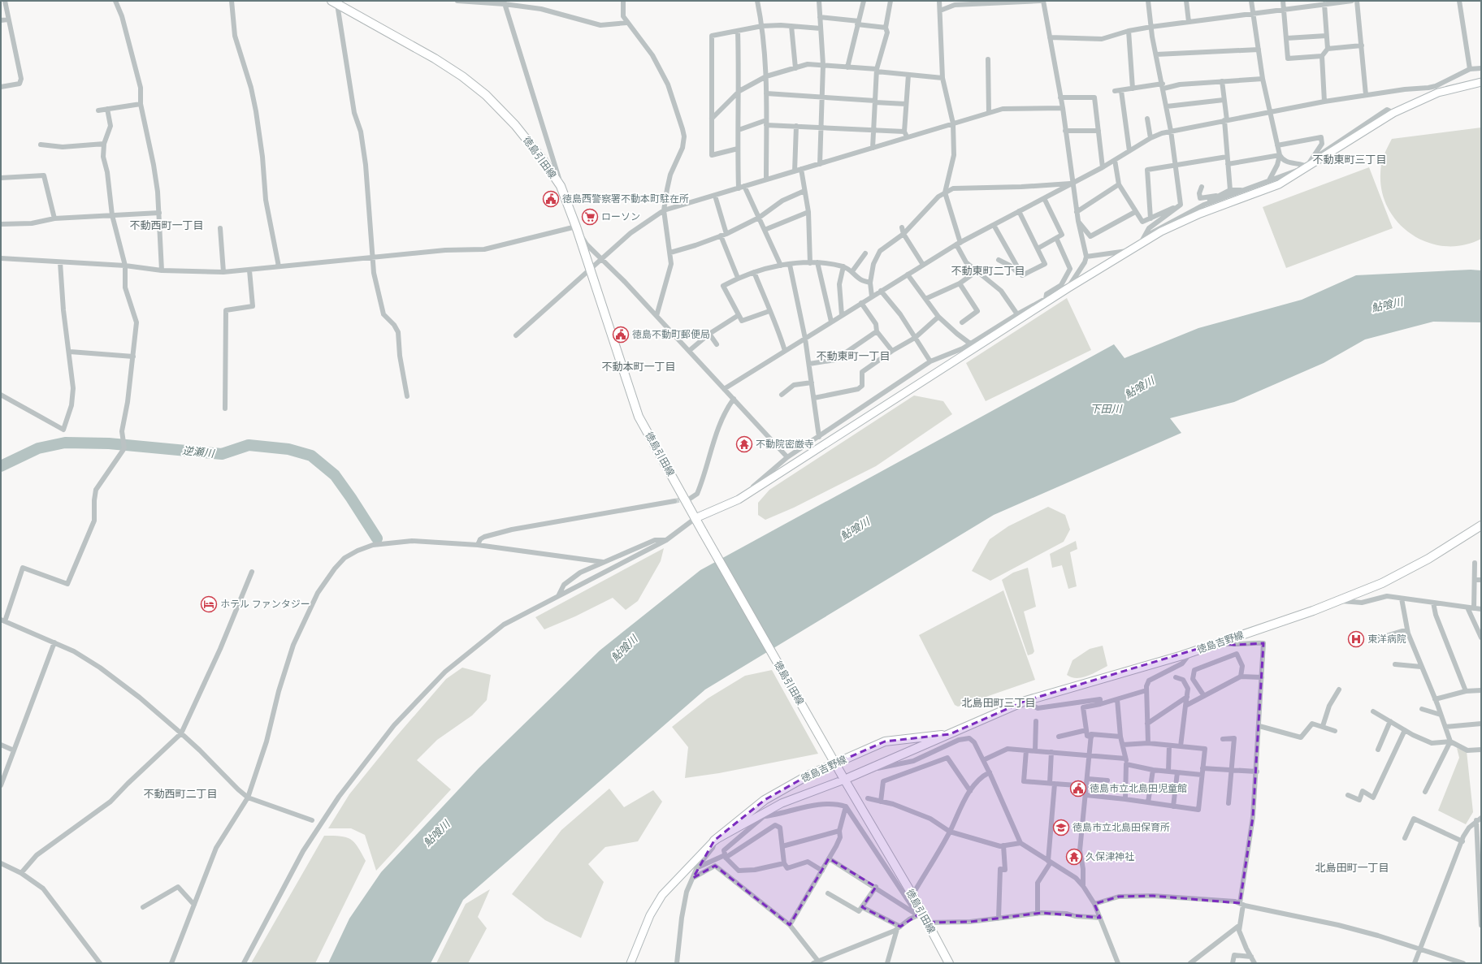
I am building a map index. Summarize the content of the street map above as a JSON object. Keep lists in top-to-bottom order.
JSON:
{
  "streets": {
    "main road": ["徳島引田線", "徳島吉野線"]
  },
  "crossings": [
    ["徳島引田線", "徳島吉野線"]
  ],
  "districts": [
    "不動東町三丁目",
    "不動西町一丁目",
    "不動東町二丁目",
    "不動東町一丁目",
    "不動本町一丁目",
    "北島田町三丁目",
    "不動西町二丁目",
    "北島田町一丁目"
  ],
  "water": ["鮎喰川", "下田川", "逆瀬川"],
  "places": {
    "public building": ["徳島西警察署不動本町駐在所", "徳島不動町郵便局", "徳島市立北島田児童館"],
    "supermarket": ["ローソン"],
    "temple": ["不動院密厳寺", "久保津神社"],
    "hotel": ["ホテル ファンタジー"],
    "hospital": ["東洋病院"],
    "school or university": ["徳島市立北島田保育所"]
  }
}
